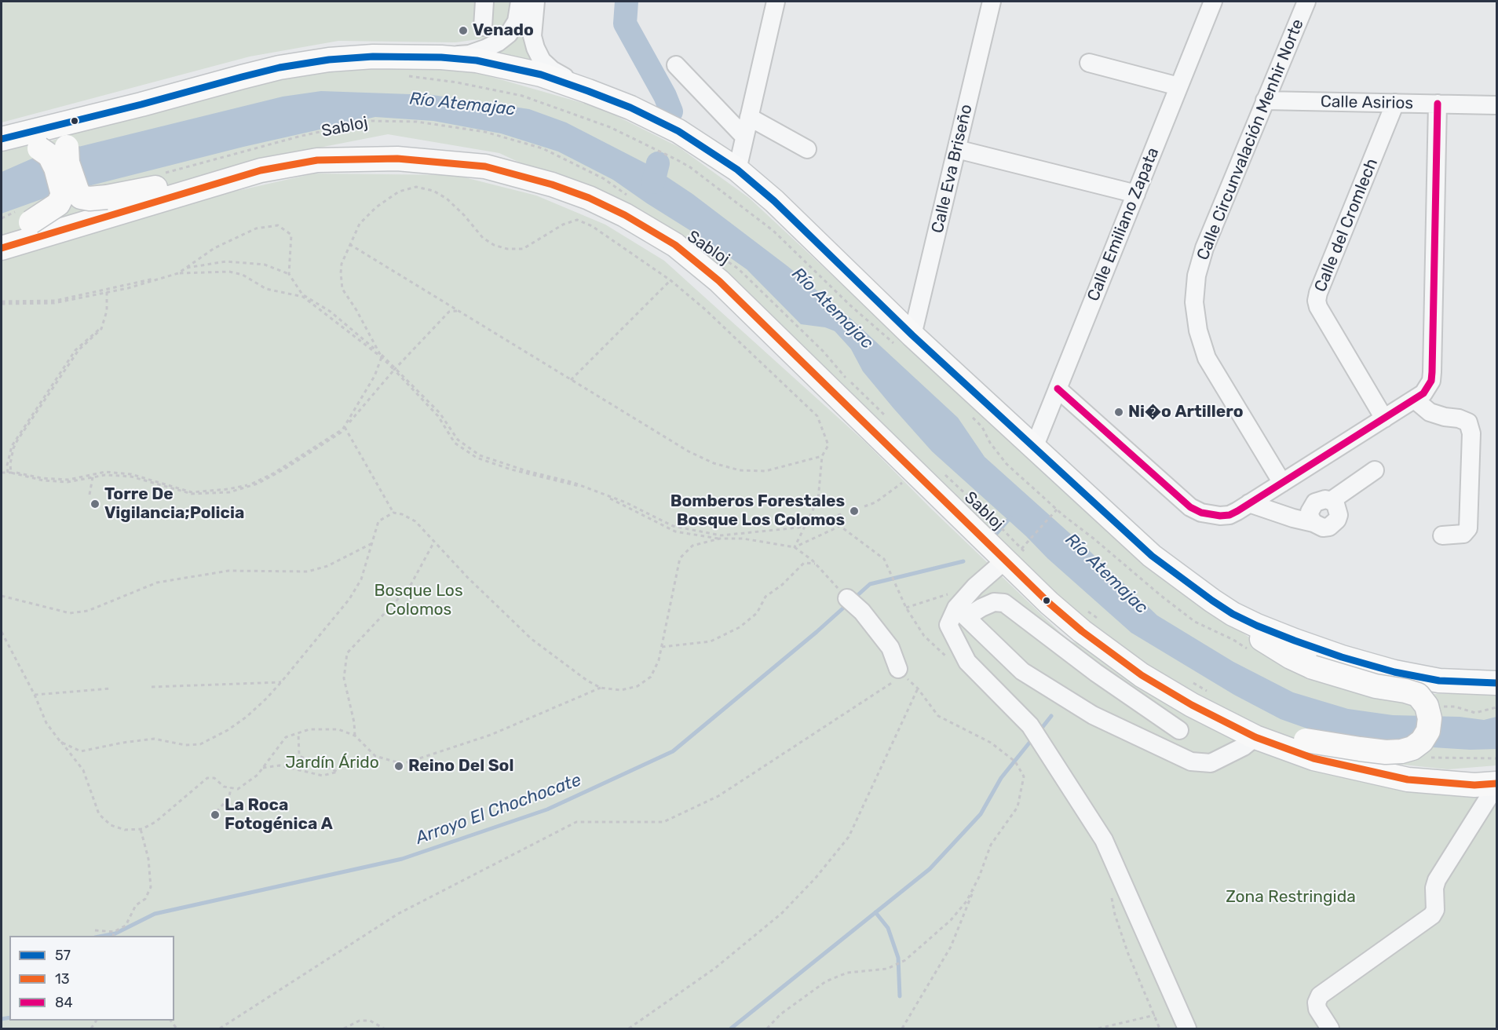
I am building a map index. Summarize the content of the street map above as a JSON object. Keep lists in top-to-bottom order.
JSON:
{
  "streets": {
    "street": [
      "Calle Asirios",
      "Calle Circunvalación Menhir Norte",
      "Calle Eva Briseño",
      "Calle Emiliano Zapata",
      "Calle del Cromlech"
    ],
    "path": ["Sabloj"]
  },
  "crossings": [
    ["Calle Asirios", "Calle Circunvalación Menhir Norte"],
    ["Calle Asirios", "Calle del Cromlech"]
  ],
  "water": ["Río Atemajac", "Arroyo El Chochocate"],
  "parks": ["Bosque Los Colomos", "Jardín Árido", "Zona Restringida"],
  "places": [
    "Venado",
    "Ni�o Artillero",
    "Torre De Vigilancia;Policia",
    "Bomberos Forestales Bosque Los Colomos",
    "Reino Del Sol",
    "La Roca Fotogénica A"
  ],
  "lines": ["transit line 57", "transit line 84", "transit line 13"],
  "legend": ["57", "13", "84"]
}
